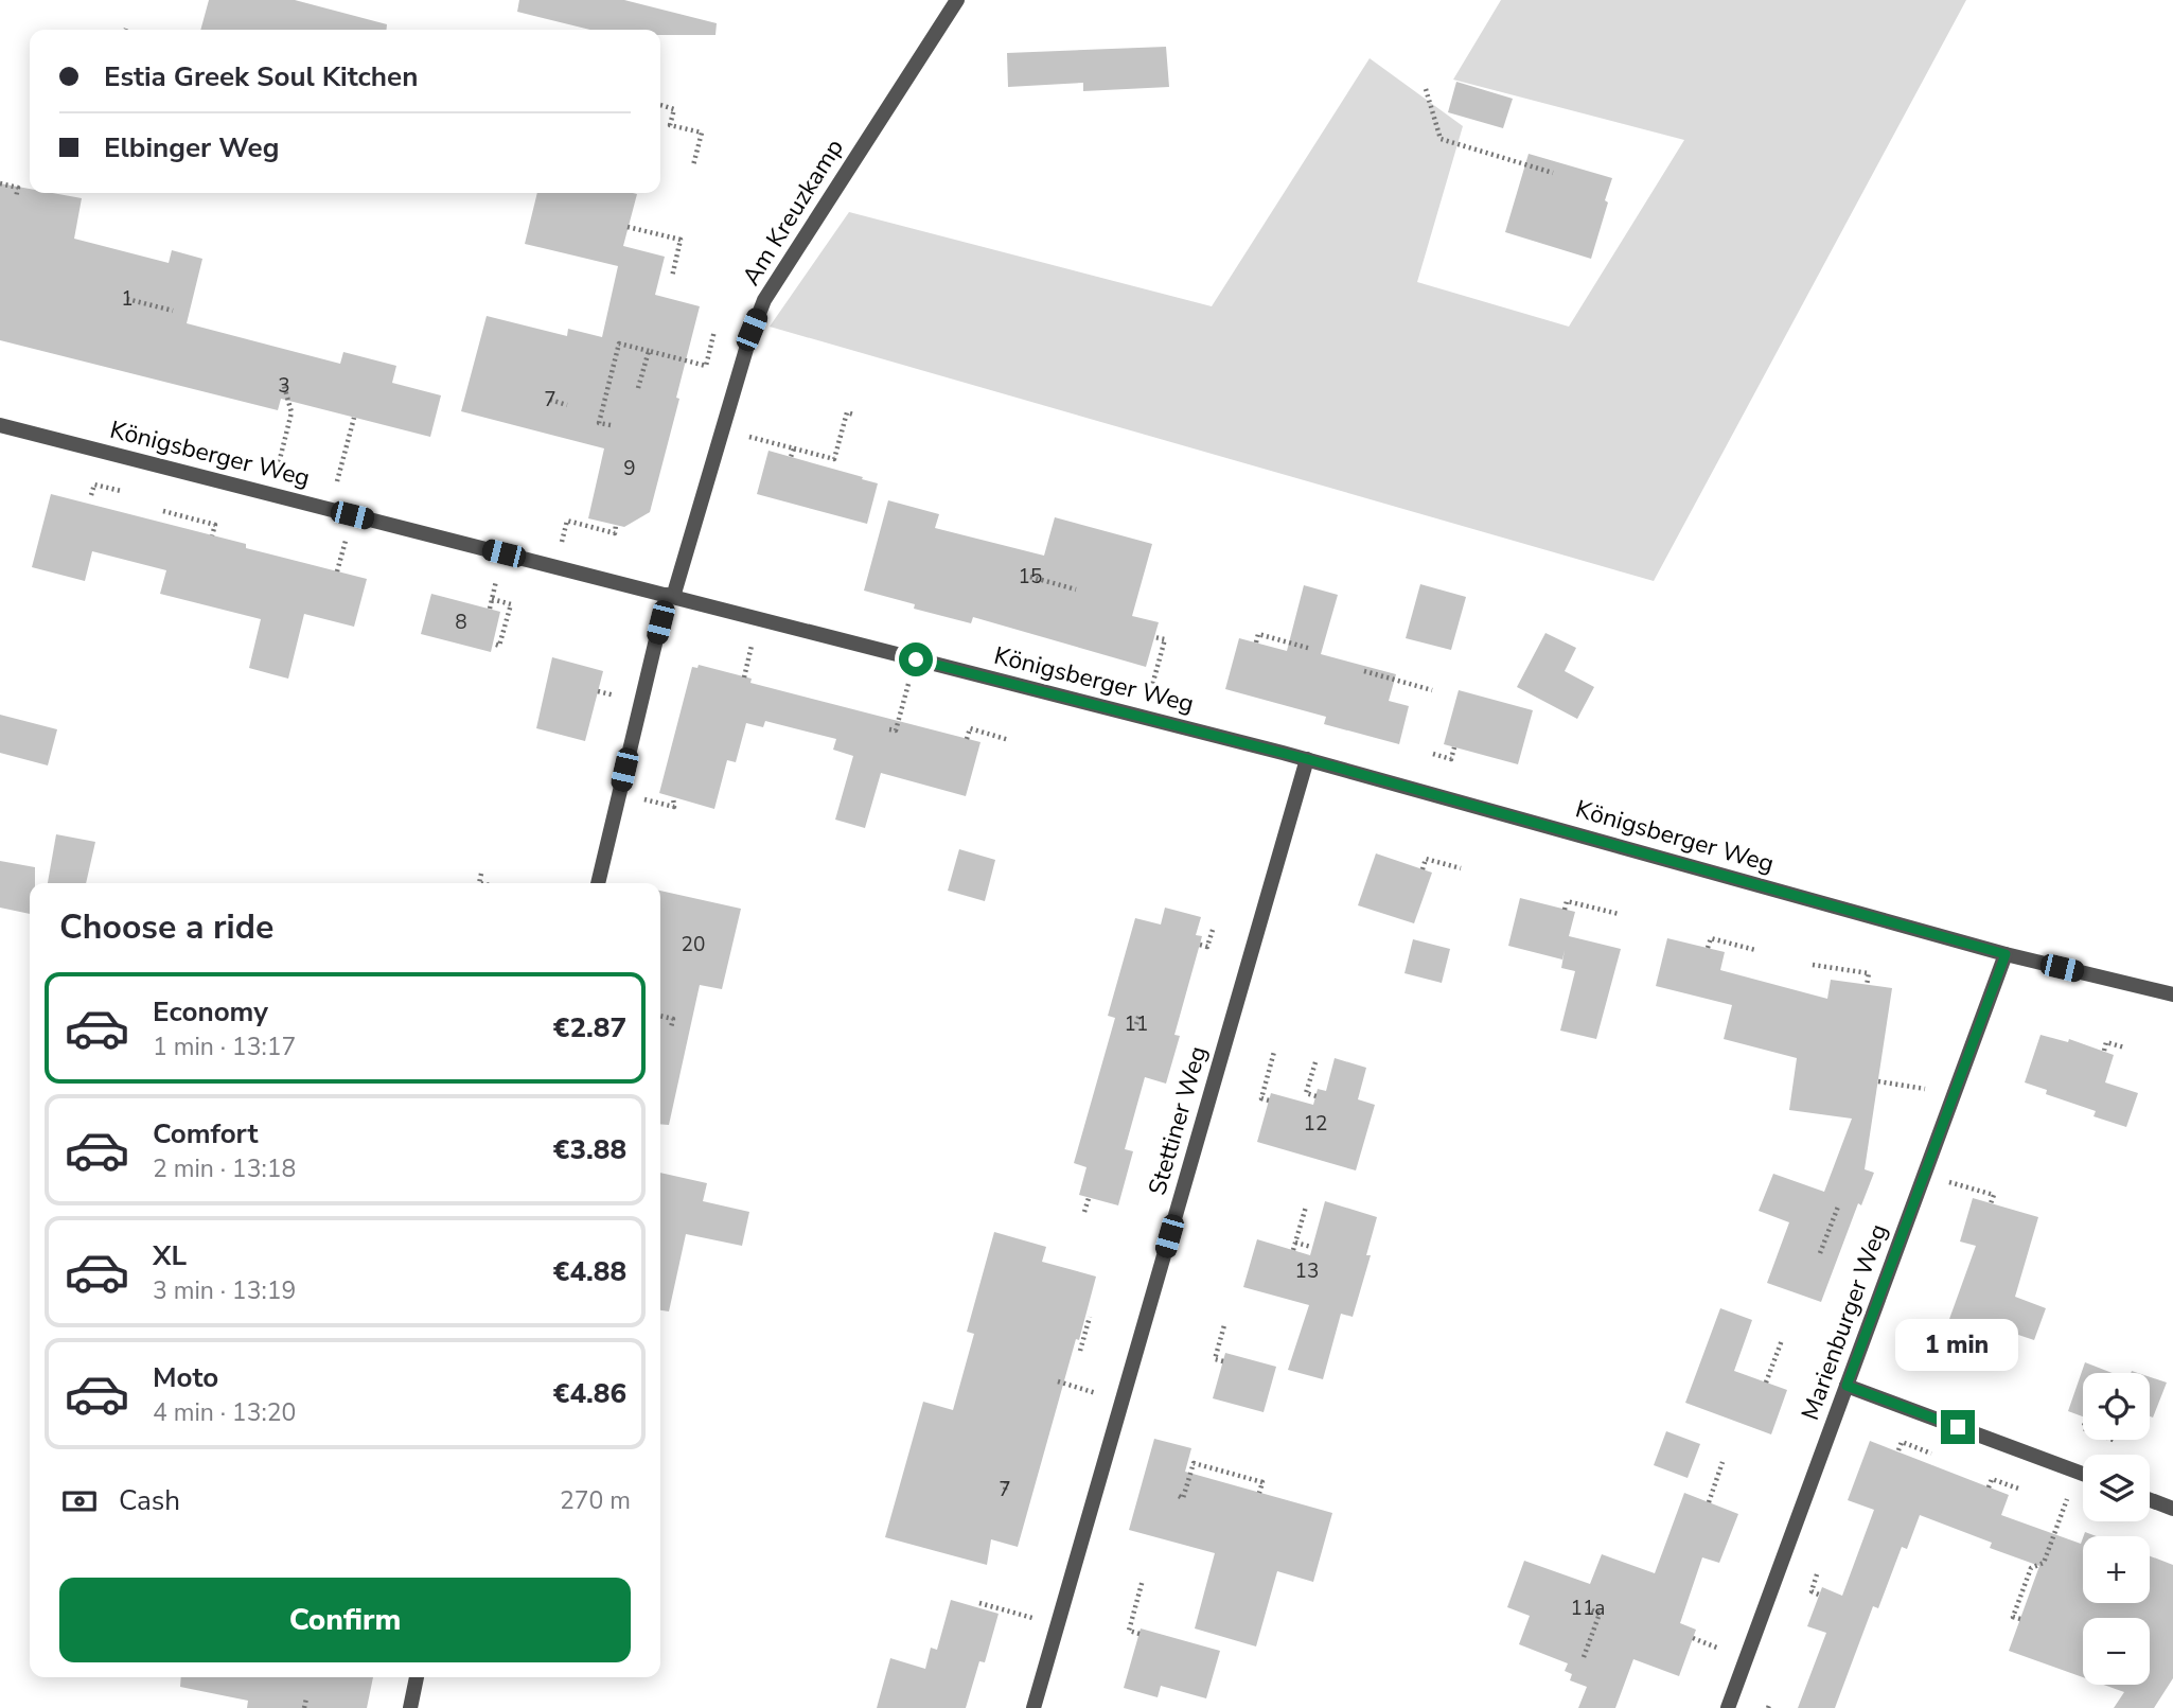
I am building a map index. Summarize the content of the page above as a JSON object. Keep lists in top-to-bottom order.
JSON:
{
  "streets": {
    "street": [
      "Am Kreuzkamp",
      "Königsberger Weg",
      "Stettiner Weg",
      "Marienburger Weg"
    ]
  },
  "crossings": [
    ["Am Kreuzkamp", "Königsberger Weg"],
    ["Königsberger Weg", "Stettiner Weg"],
    ["Königsberger Weg", "Marienburger Weg"]
  ],
  "house_numbers": [
    "1",
    "3",
    "7",
    "9",
    "15",
    "8",
    "20",
    "11",
    "12",
    "13",
    "7",
    "11a"
  ],
  "page": {
    "banner": ["Estia Greek Soul Kitchen", "Elbinger Weg"],
    "heading": "Choose a ride",
    "list": [
      {
        "name": "Economy",
        "note": "1 min · 13:17",
        "value": "€2.87"
      },
      {
        "name": "Comfort",
        "note": "2 min · 13:18",
        "value": "€3.88"
      },
      {
        "name": "XL",
        "note": "3 min · 13:19",
        "value": "€4.88"
      },
      {
        "name": "Moto",
        "note": "4 min · 13:20",
        "value": "€4.86"
      }
    ],
    "bubble": "1 min",
    "map_buttons": ["+", "−"],
    "pay": ["Cash", "270 m"],
    "buttons": "Confirm"
  }
}
